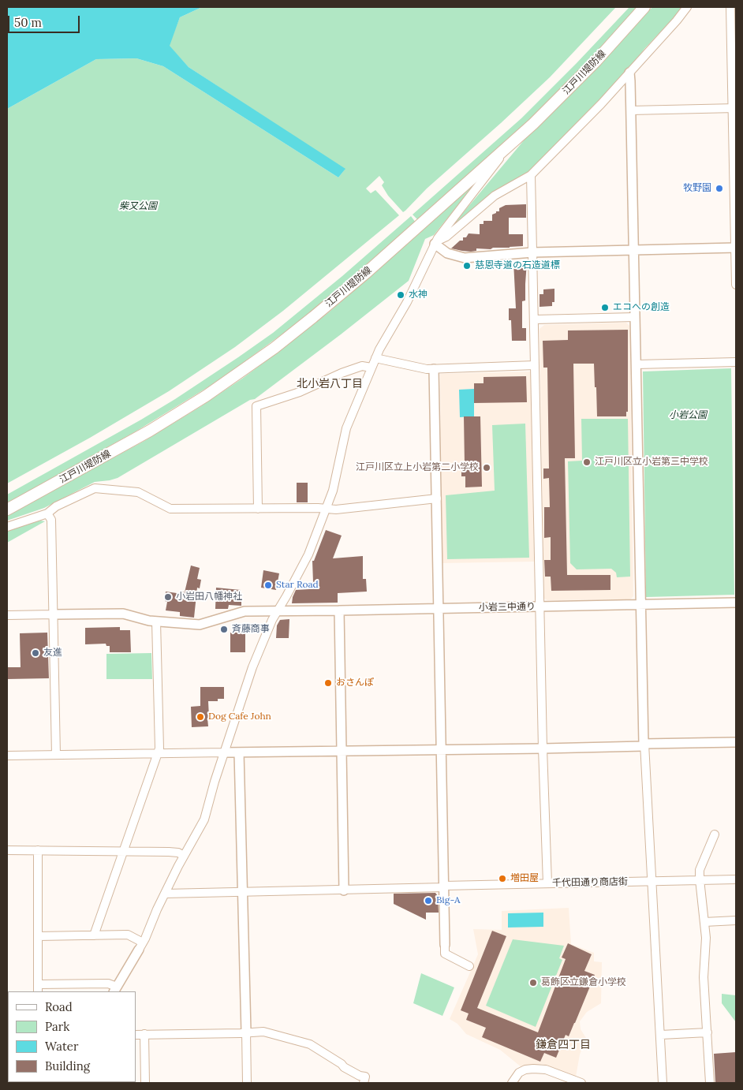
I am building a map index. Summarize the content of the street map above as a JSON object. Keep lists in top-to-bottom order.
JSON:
{
  "streets": {
    "main road": ["江戸川堤防線"],
    "street": ["小岩三中通り", "千代田通り商店街"]
  },
  "districts": ["北小岩八丁目", "鎌倉四丁目"],
  "parks": ["柴又公園", "小岩公園"],
  "places": [
    "牧野園",
    "慈恩寺道の石造道標",
    "水神",
    "エコへの創造",
    "江戸川区立小岩第三中学校",
    "江戸川区立上小岩第二小学校",
    "Star Road",
    "小岩田八幡神社",
    "斉藤商事",
    "友進",
    "おさんぽ",
    "Dog Cafe John",
    "増田屋",
    "Big-A",
    "葛飾区立鎌倉小学校"
  ],
  "legend": [
    "Road",
    "Park",
    "Water",
    "Building"
  ],
  "scale_bar": "50 m"
}
